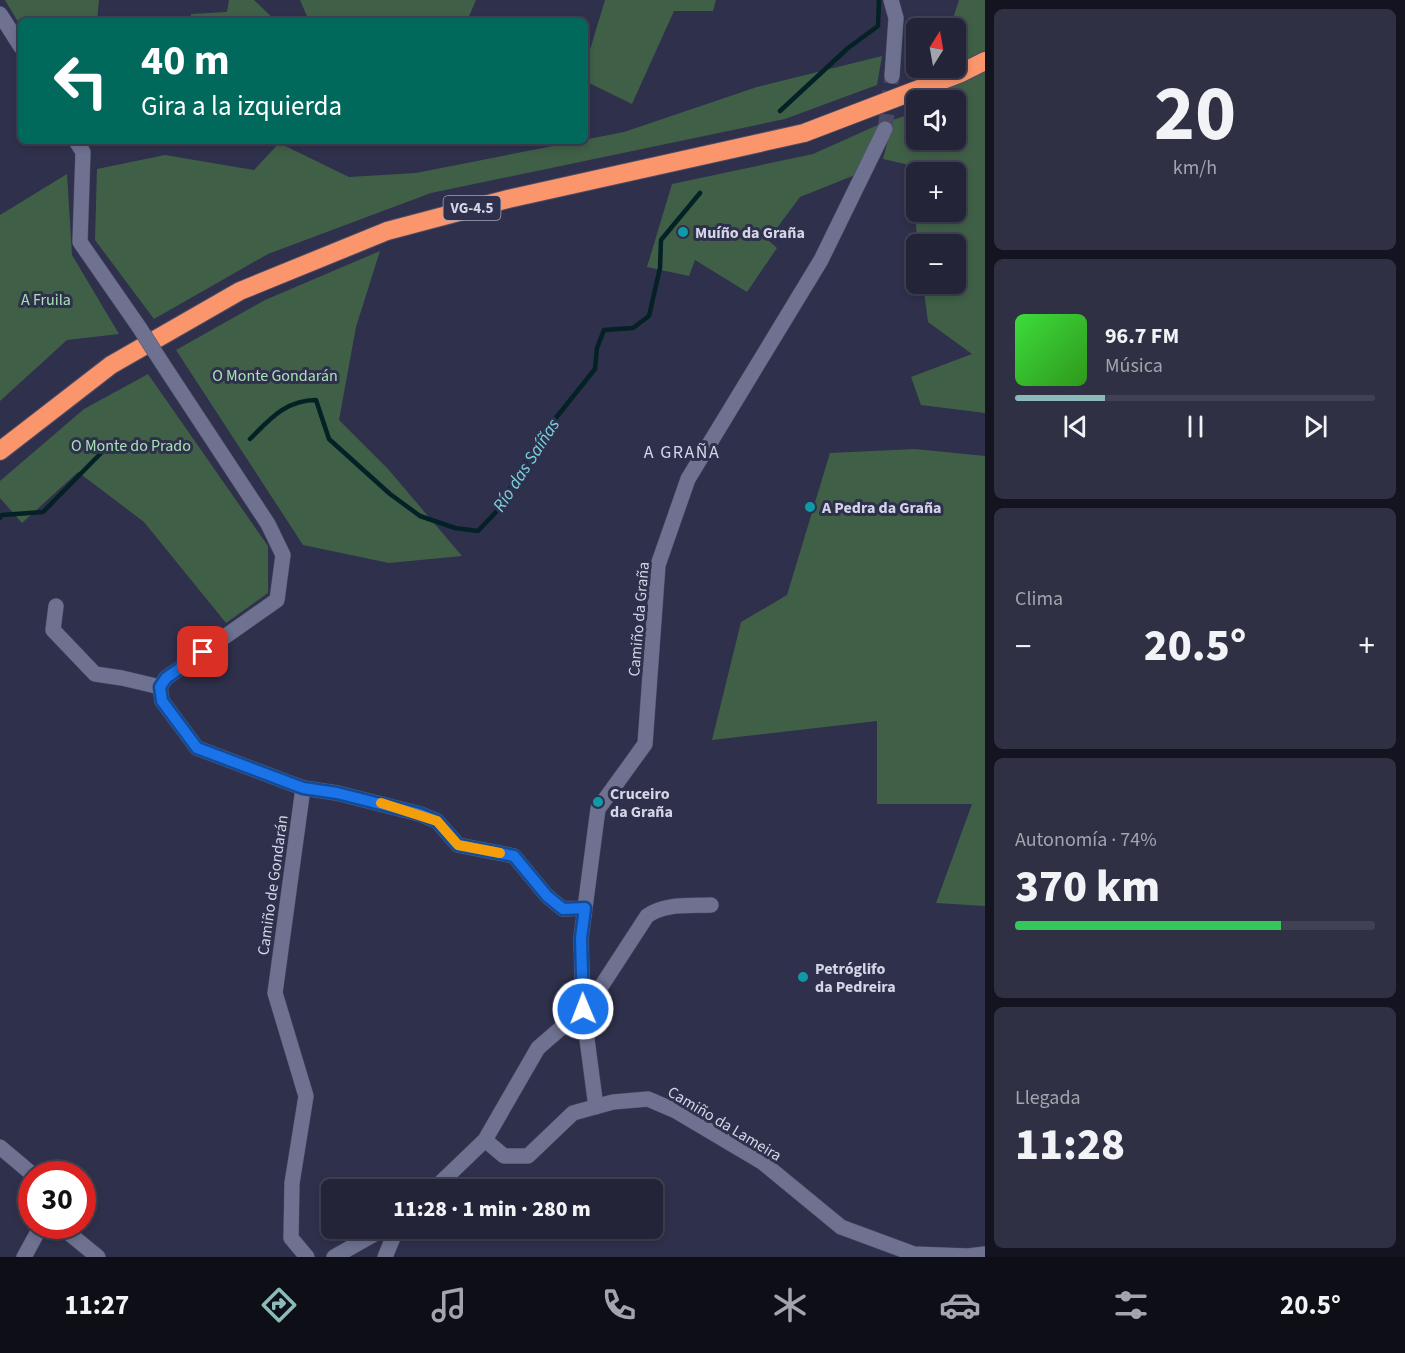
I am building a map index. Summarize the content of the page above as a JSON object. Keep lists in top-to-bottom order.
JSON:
{
  "streets": {
    "highway": ["VG-4.5"],
    "street": ["Camiño da Graña", "Camiño de Gondarán", "Camiño da Lameira"]
  },
  "crossings": [
    ["Camiño da Graña", "Camiño da Lameira"]
  ],
  "districts": ["A GRAÑA"],
  "water": ["Río das Saíñas"],
  "parks": ["A Fruila", "O Monte Gondarán", "O Monte do Prado"],
  "places": [
    "Muíño da Graña",
    "A Pedra da Graña",
    "Cruceiro da Graña",
    "Petróglifo da Pedreira"
  ],
  "north": "top",
  "page": {
    "tile": [
      ["20", "km/h"],
      "Clima",
      ["Autonomía · 74%", "370 km"],
      ["Llegada", "11:28"]
    ],
    "map_buttons": ["+", "−"],
    "turn": ["40 m", "Gira a la izquierda"],
    "song": ["96.7 FM", "Música"],
    "heat": ["−", "20.5°", "+"],
    "limit": "30",
    "trip": "11:28 · 1 min · 280 m",
    "tabs": ["11:27", "20.5°"]
  }
}
